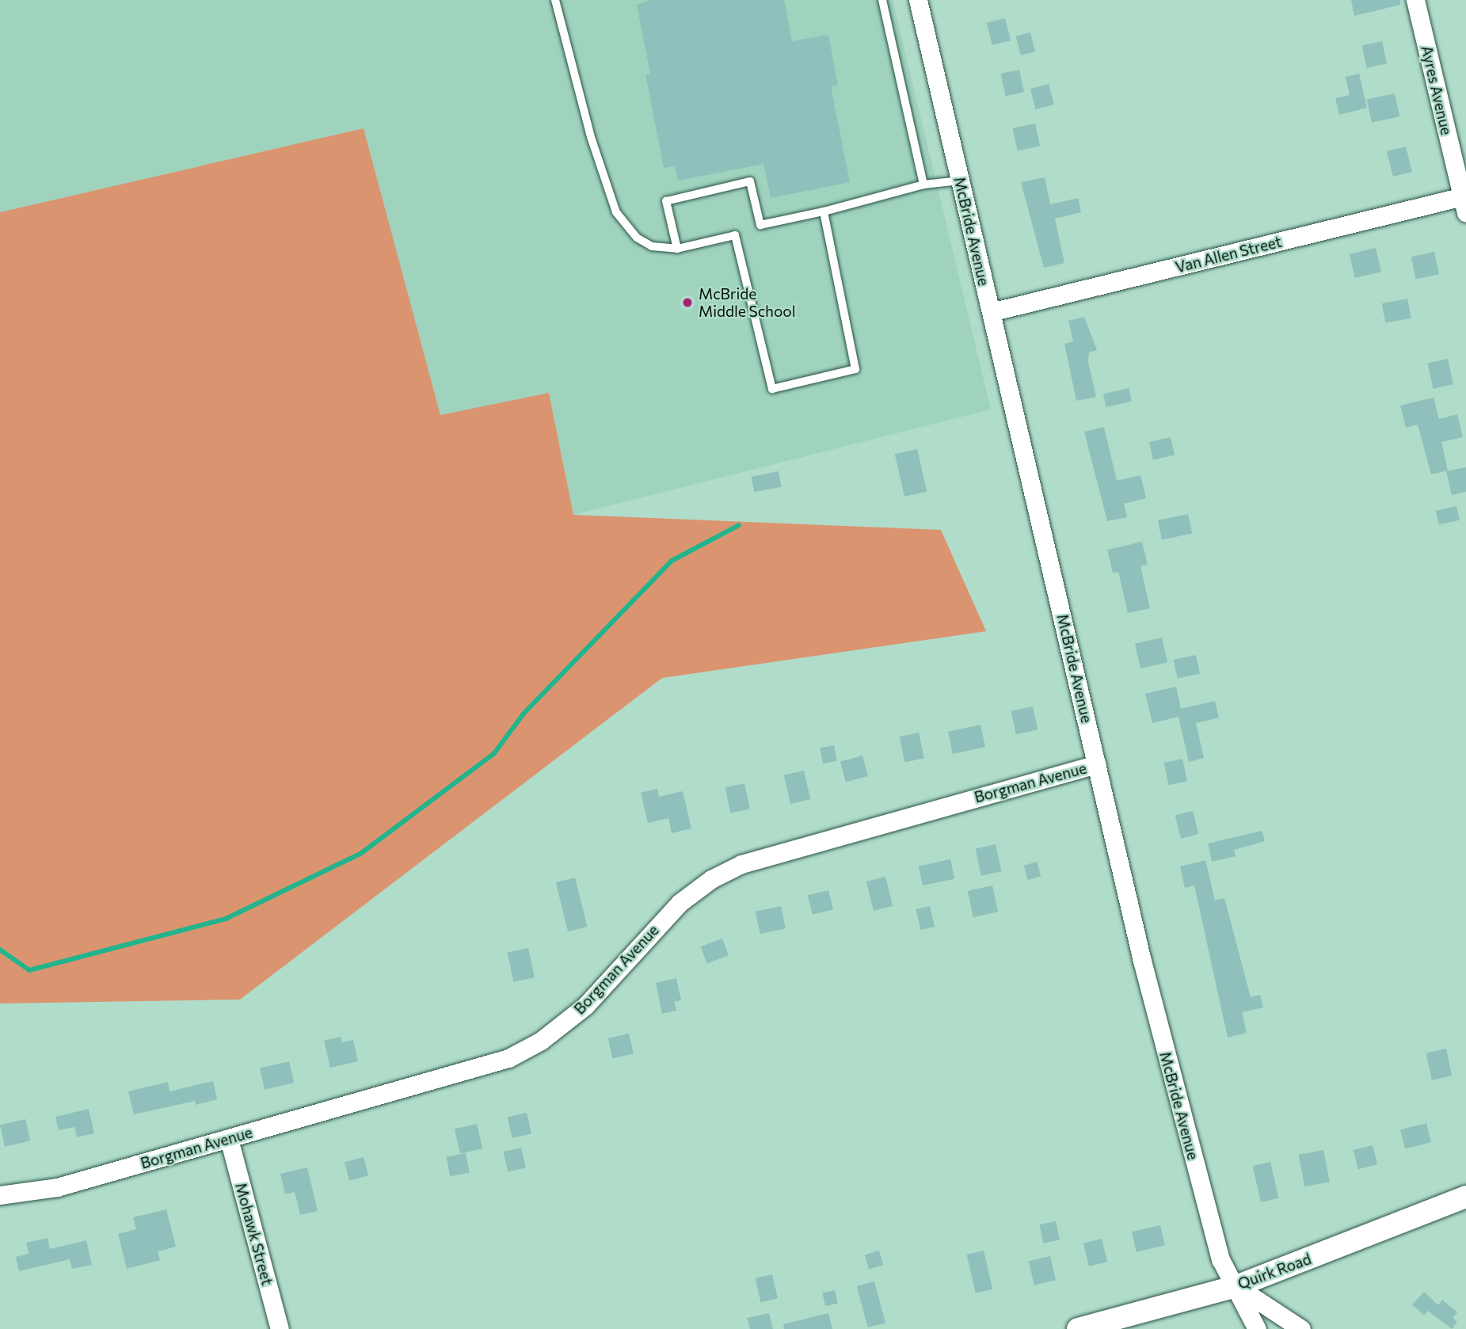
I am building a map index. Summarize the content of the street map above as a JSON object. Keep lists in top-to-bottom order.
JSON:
{
  "streets": {
    "street": [
      "Ayres Avenue",
      "McBride Avenue",
      "Van Allen Street",
      "Borgman Avenue",
      "Mohawk Street",
      "Quirk Road"
    ]
  },
  "crossings": [
    ["Ayres Avenue", "Van Allen Street"],
    ["McBride Avenue", "Van Allen Street"],
    ["McBride Avenue", "Borgman Avenue"],
    ["McBride Avenue", "Quirk Road"],
    ["Borgman Avenue", "Mohawk Street"]
  ],
  "places": ["McBride Middle School"]
}
